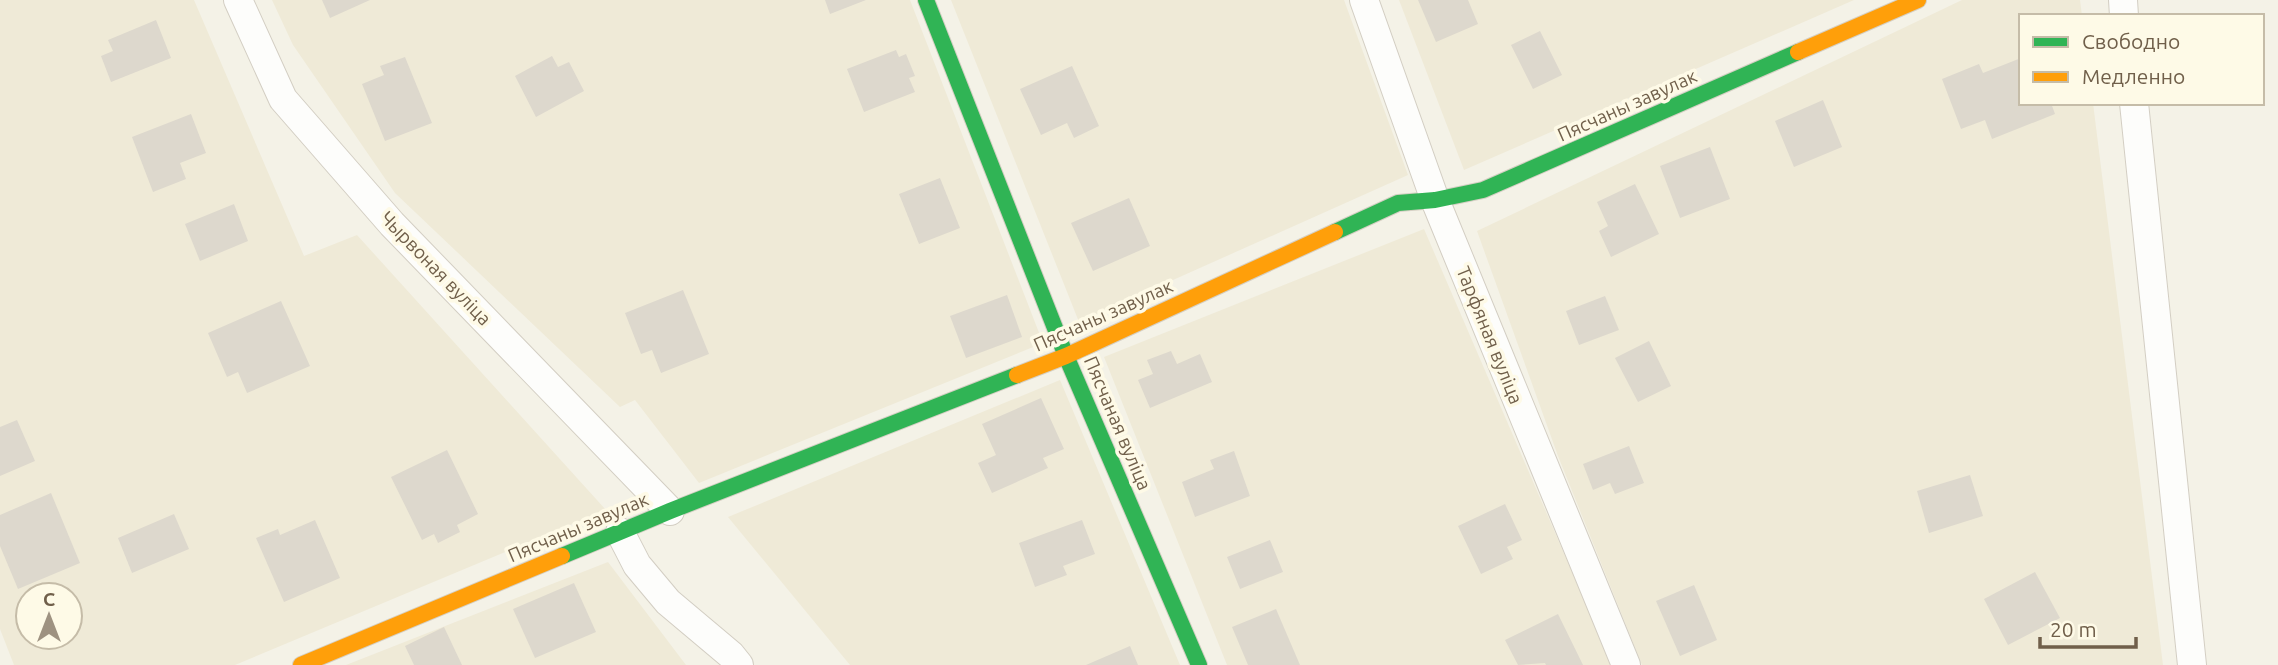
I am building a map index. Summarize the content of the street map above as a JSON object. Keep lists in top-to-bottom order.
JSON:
{
  "streets": {
    "street": [
      "Пясчаны завулак",
      "Чырвоная вуліца",
      "Тарфяная вуліца",
      "Пясчаная вуліца"
    ]
  },
  "crossings": [
    ["Пясчаны завулак", "Чырвоная вуліца"],
    ["Пясчаны завулак", "Тарфяная вуліца"],
    ["Пясчаны завулак", "Пясчаная вуліца"]
  ],
  "legend": ["Свободно", "Медленно"],
  "scale_bar": "20 m",
  "north": "top"
}
